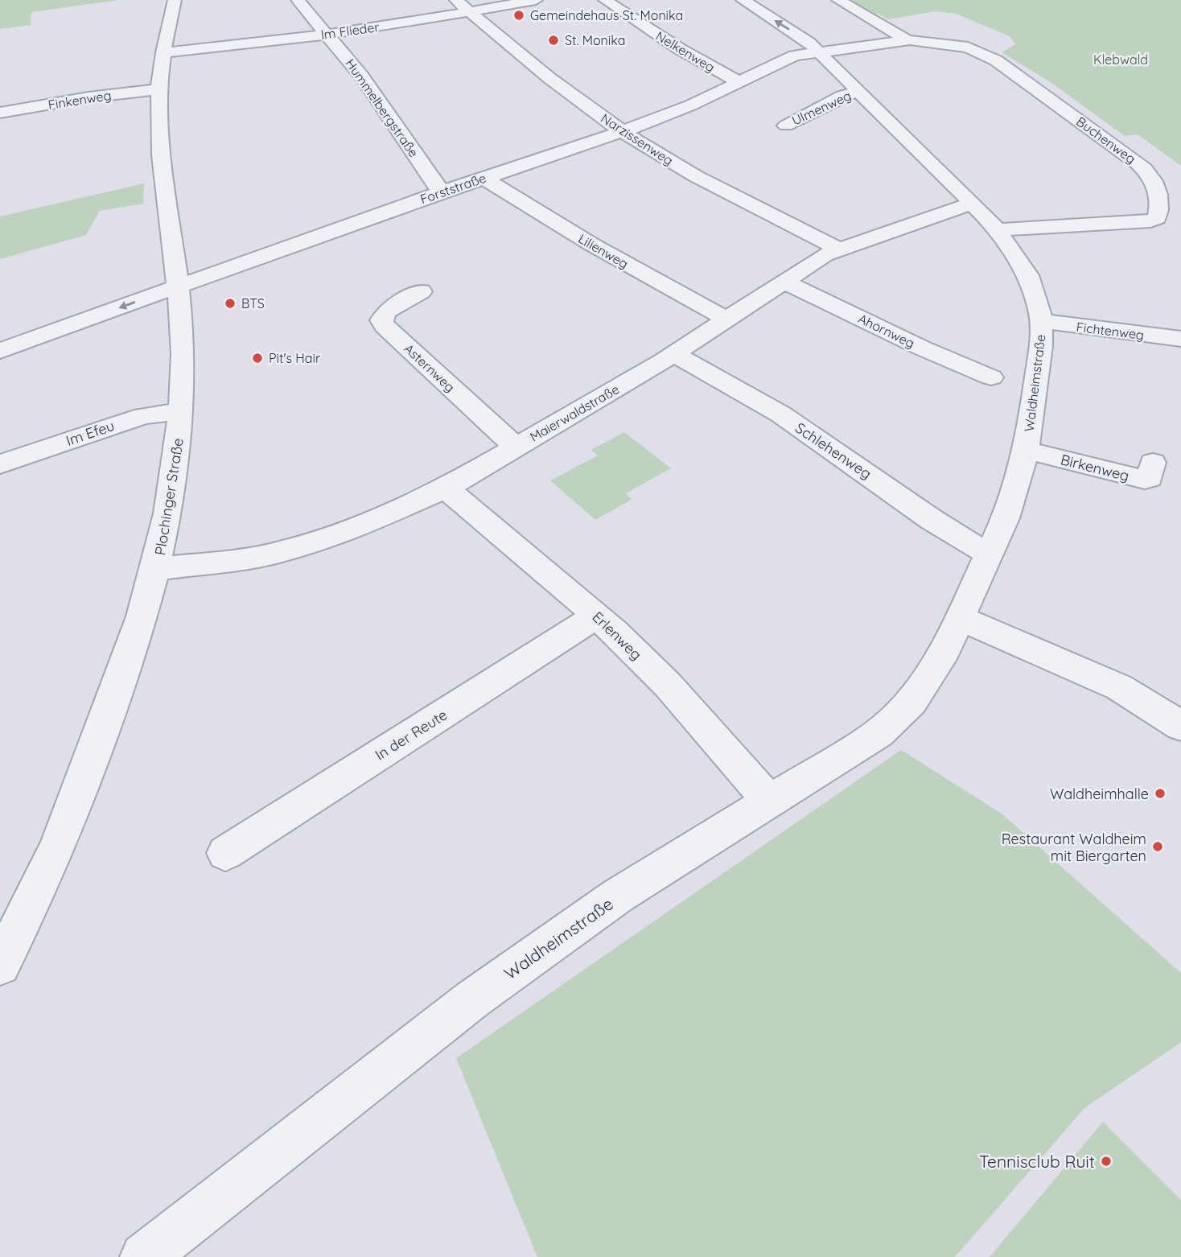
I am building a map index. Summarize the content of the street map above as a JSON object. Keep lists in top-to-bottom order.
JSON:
{
  "streets": {
    "street": [
      "Im Flieder",
      "Nelkenweg",
      "Finkenweg",
      "Hummelbergstraße",
      "Ulmenweg",
      "Narzissenweg",
      "Buchenweg",
      "Forststraße",
      "Lilienweg",
      "Ahornweg",
      "Fichtenweg",
      "Asternweg",
      "Waldheimstraße",
      "Maierwaldstraße",
      "Im Efeu",
      "Schlehenweg",
      "Birkenweg",
      "Plochinger Straße",
      "Erlenweg",
      "In der Reute"
    ]
  },
  "crossings": [
    ["Im Flieder", "Hummelbergstraße"],
    ["Im Flieder", "Narzissenweg"],
    ["Im Flieder", "Plochinger Straße"],
    ["Nelkenweg", "Forststraße"],
    ["Finkenweg", "Plochinger Straße"],
    ["Hummelbergstraße", "Forststraße"],
    ["Ulmenweg", "Waldheimstraße"],
    ["Narzissenweg", "Forststraße"],
    ["Narzissenweg", "Maierwaldstraße"],
    ["Buchenweg", "Forststraße"],
    ["Buchenweg", "Waldheimstraße"],
    ["Forststraße", "Lilienweg"],
    ["Forststraße", "Waldheimstraße"],
    ["Forststraße", "Plochinger Straße"],
    ["Lilienweg", "Maierwaldstraße"],
    ["Ahornweg", "Maierwaldstraße"],
    ["Fichtenweg", "Waldheimstraße"],
    ["Asternweg", "Maierwaldstraße"],
    ["Waldheimstraße", "Maierwaldstraße"],
    ["Waldheimstraße", "Schlehenweg"],
    ["Waldheimstraße", "Birkenweg"],
    ["Waldheimstraße", "Erlenweg"],
    ["Maierwaldstraße", "Schlehenweg"],
    ["Maierwaldstraße", "Plochinger Straße"],
    ["Maierwaldstraße", "Erlenweg"],
    ["Im Efeu", "Plochinger Straße"],
    ["Erlenweg", "In der Reute"]
  ],
  "parks": ["Klebwald"],
  "places": [
    "Gemeindehaus St. Monika",
    "St. Monika",
    "BTS",
    "Pit's Hair",
    "Waldheimhalle",
    "Restaurant Waldheim mit Biergarten",
    "Tennisclub Ruit"
  ]
}
